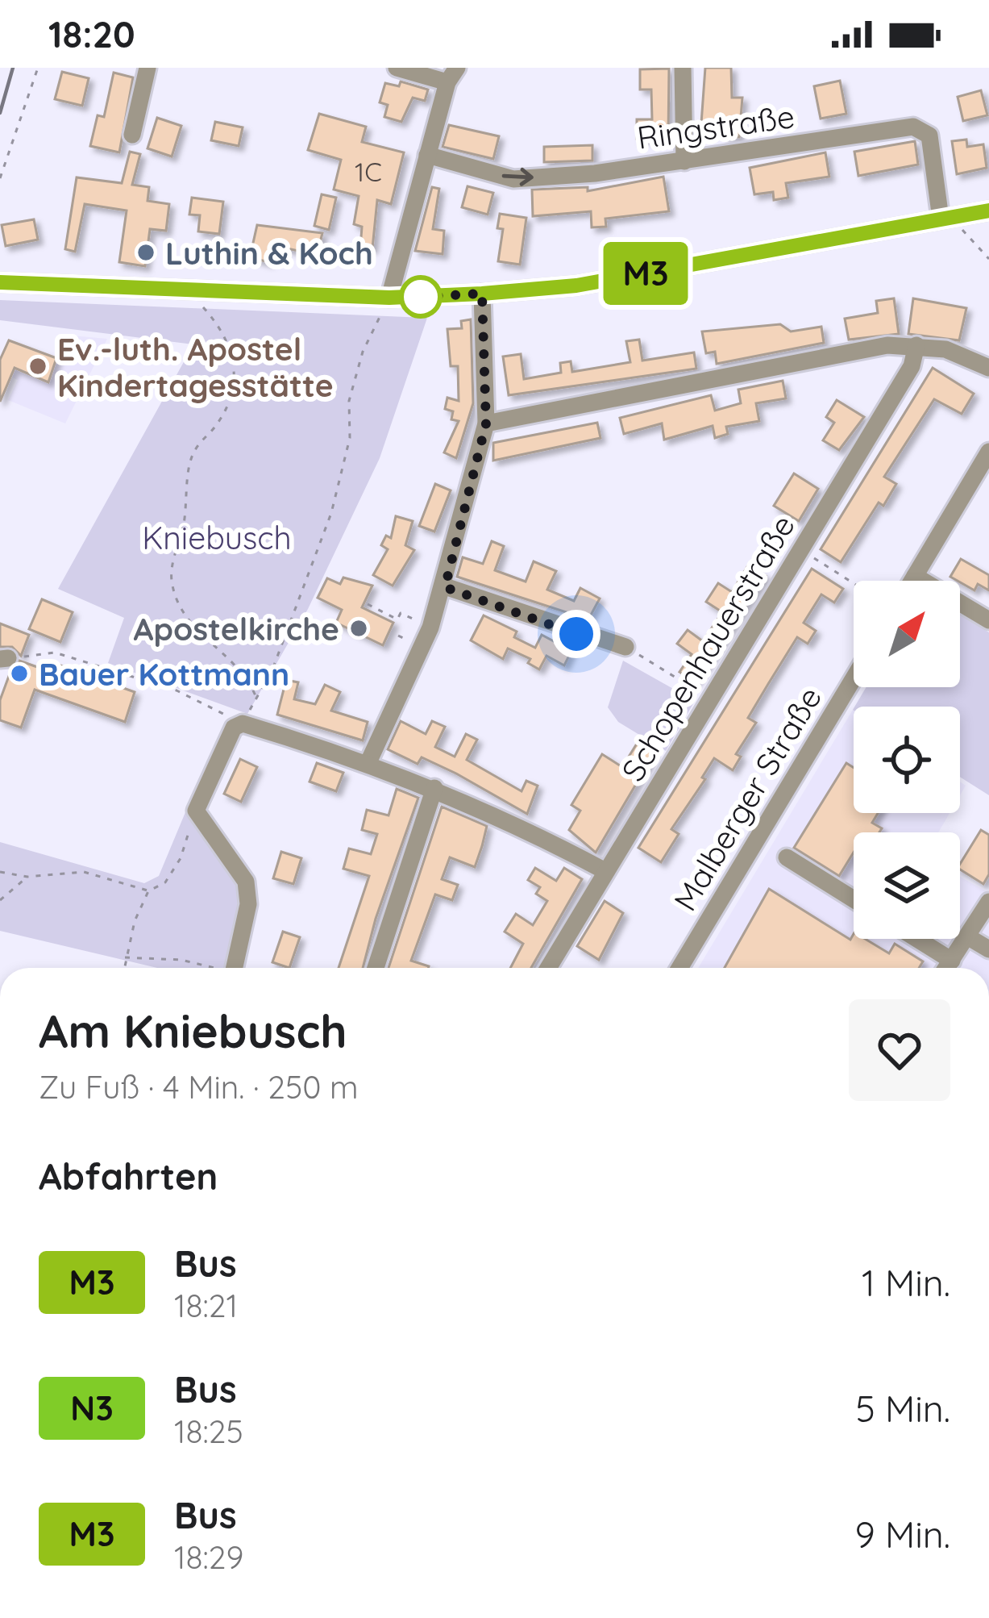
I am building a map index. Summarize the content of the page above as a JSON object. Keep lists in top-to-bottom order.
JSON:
{
  "streets": {
    "street": ["Ringstraße", "Schopenhauerstraße", "Malberger Straße"]
  },
  "parks": ["Kniebusch"],
  "places": [
    "Luthin & Koch",
    "Ev.-luth. Apostel Kindertagesstätte",
    "Apostelkirche",
    "Bauer Kottmann"
  ],
  "lines": ["bus line M3"],
  "house_numbers": ["1C"],
  "north": "top right",
  "page": {
    "status": "18:20",
    "on_map": "M3",
    "heading": [
      ["Am Kniebusch", "Zu Fuß · 4 Min. · 250 m"],
      "Abfahrten"
    ],
    "list": [
      {
        "mark": "M3",
        "name": "Bus",
        "note": "18:21",
        "value": "1 Min."
      },
      {
        "mark": "N3",
        "name": "Bus",
        "note": "18:25",
        "value": "5 Min."
      },
      {
        "mark": "M3",
        "name": "Bus",
        "note": "18:29",
        "value": "9 Min."
      }
    ]
  }
}
